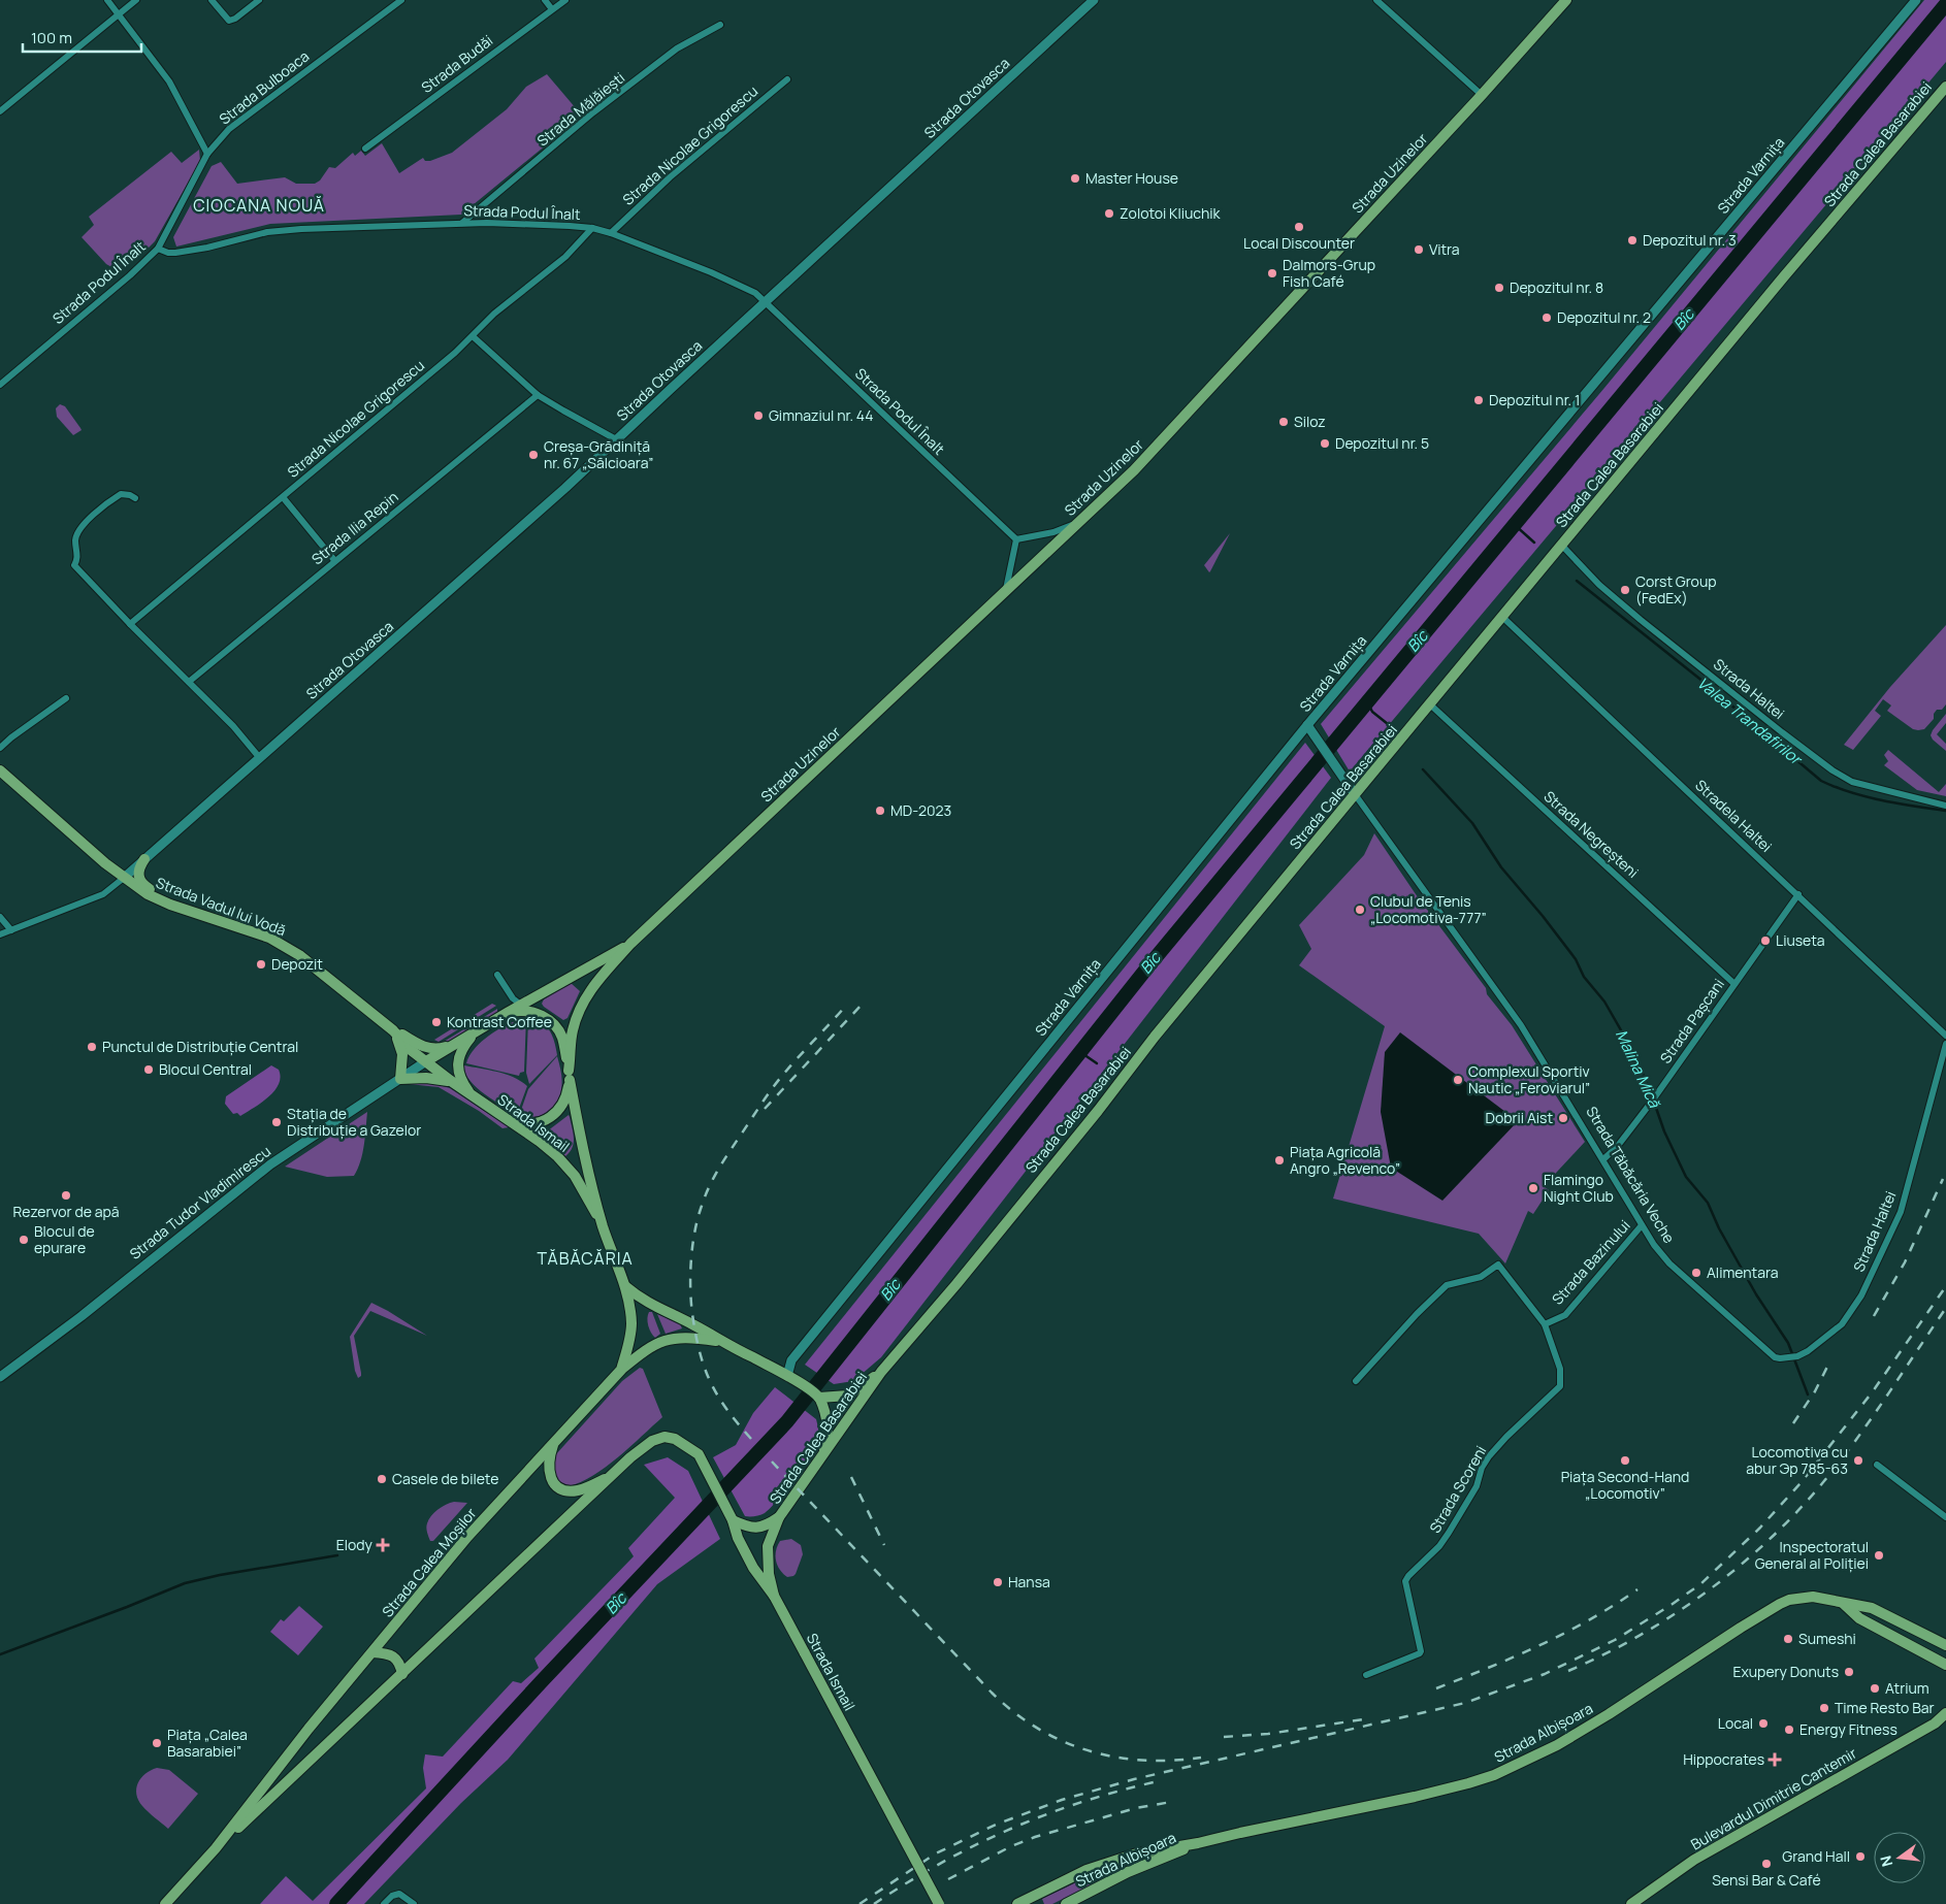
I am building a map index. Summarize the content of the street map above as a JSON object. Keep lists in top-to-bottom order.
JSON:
{
  "streets": {
    "main road": [
      "Strada Calea Basarabiei",
      "Strada Uzinelor",
      "Strada Vadul lui Vodă",
      "Strada Ismail",
      "Strada Calea Moșilor",
      "Strada Albișoara",
      "Bulevardul Dimitrie Cantemir"
    ],
    "street": [
      "Strada Budăi",
      "Strada Bulboaca",
      "Strada Otovasca",
      "Strada Mălăiești",
      "Strada Nicolae Grigorescu",
      "Strada Varnița",
      "Strada Podul Înalt",
      "Strada Ilia Repin",
      "Strada Haltei",
      "Stradela Haltei",
      "Strada Negreșteni",
      "Strada Pașcani",
      "Strada Tăbăcăria Veche",
      "Strada Tudor Vladimirescu",
      "Strada Bazinului",
      "Strada Scoreni"
    ]
  },
  "crossings": [
    ["Strada Bulboaca", "Strada Podul Înalt"],
    ["Strada Otovasca", "Strada Podul Înalt"],
    ["Strada Otovasca", "Strada Vadul lui Vodă"],
    ["Strada Mălăiești", "Strada Podul Înalt"],
    ["Strada Calea Basarabiei", "Strada Haltei"],
    ["Strada Calea Basarabiei", "Stradela Haltei"],
    ["Strada Calea Basarabiei", "Strada Negreșteni"],
    ["Strada Calea Basarabiei", "Strada Ismail"],
    ["Strada Calea Basarabiei", "Strada Tăbăcăria Veche"],
    ["Strada Nicolae Grigorescu", "Strada Podul Înalt"],
    ["Strada Uzinelor", "Strada Vadul lui Vodă"],
    ["Strada Uzinelor", "Strada Ismail"],
    ["Strada Uzinelor", "Strada Tudor Vladimirescu"],
    ["Strada Varnița", "Strada Tăbăcăria Veche"],
    ["Strada Haltei", "Strada Tăbăcăria Veche"],
    ["Stradela Haltei", "Strada Pașcani"],
    ["Strada Negreșteni", "Strada Pașcani"],
    ["Strada Vadul lui Vodă", "Strada Ismail"],
    ["Strada Vadul lui Vodă", "Strada Tudor Vladimirescu"],
    ["Strada Pașcani", "Strada Tăbăcăria Veche"],
    ["Strada Ismail", "Strada Tudor Vladimirescu"],
    ["Strada Ismail", "Strada Calea Moșilor"],
    ["Strada Tăbăcăria Veche", "Strada Bazinului"],
    ["Strada Bazinului", "Strada Scoreni"]
  ],
  "districts": ["CIOCANA NOUĂ", "TĂBĂCĂRIA"],
  "water": ["Bîc", "Valea Trandafirilor", "Malina Mică"],
  "places": {
    "other": [
      "Master House",
      "Zolotoi Kliuchik",
      "Local Discounter",
      "Depozitul nr. 3",
      "Vitra",
      "Dalmors-Grup Fish Café",
      "Depozitul nr. 8",
      "Depozitul nr. 2",
      "Depozitul nr. 1",
      "Gimnaziul nr. 44",
      "Siloz",
      "Depozitul nr. 5",
      "Creșa-Grădiniță nr. 67 „Sălcioara”",
      "Corst Group (FedEx)",
      "MD-2023",
      "Clubul de Tenis „Locomotiva-777”",
      "Liuseta",
      "Depozit",
      "Kontrast Coffee",
      "Punctul de Distribuție Central",
      "Blocul Central",
      "Complexul Sportiv Nautic „Feroviarul”",
      "Dobrii Aist",
      "Stația de Distribuție a Gazelor",
      "Piața Agricolă Angro „Revenco”",
      "Flamingo Night Club",
      "Rezervor de apă",
      "Blocul de epurare",
      "Alimentara",
      "Piața Second-Hand „Locomotiv”",
      "Locomotiva cu abur Эр 785-63",
      "Casele de bilete",
      "Inspectoratul General al Poliției",
      "Hansa",
      "Sumeshi",
      "Exupery Donuts",
      "Atrium",
      "Time Resto Bar",
      "Local",
      "Energy Fitness",
      "Piața „Calea Basarabiei”",
      "Grand Hall",
      "Sensi Bar & Café"
    ],
    "health": ["Elody", "Hippocrates"]
  },
  "scale_bar": "100 m",
  "north": "left"
}
